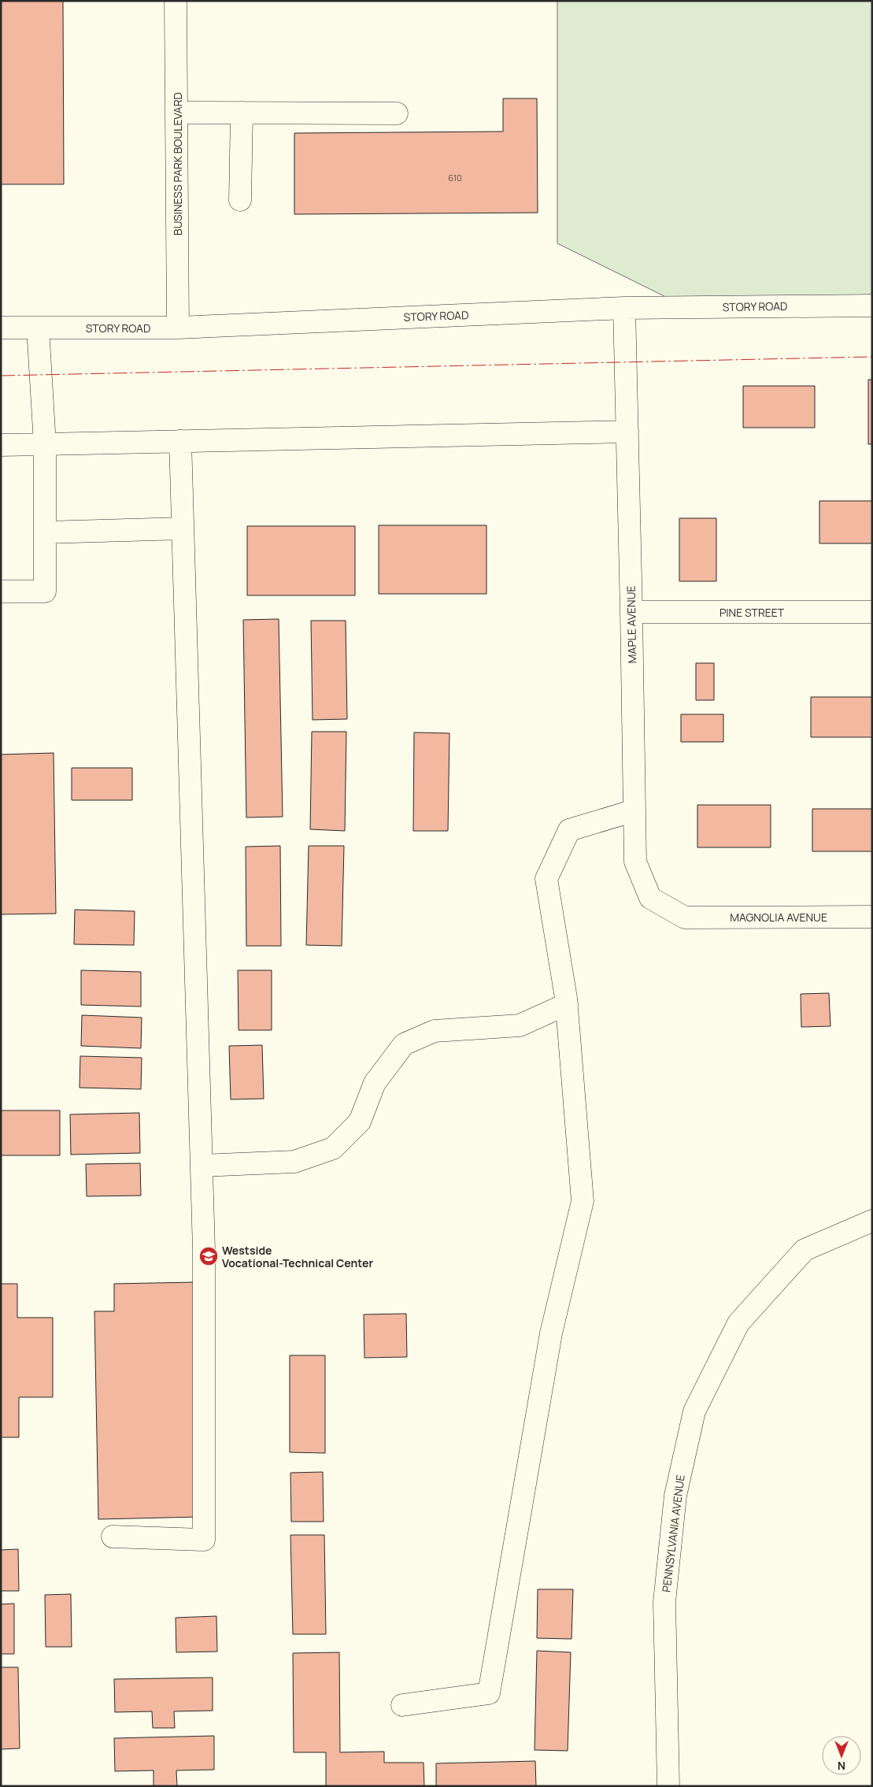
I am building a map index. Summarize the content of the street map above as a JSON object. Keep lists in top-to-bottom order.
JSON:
{
  "streets": {
    "street": [
      "BUSINESS PARK BOULEVARD",
      "STORY ROAD",
      "PINE STREET",
      "MAPLE AVENUE",
      "MAGNOLIA AVENUE",
      "PENNSYLVANIA AVENUE"
    ]
  },
  "crossings": [
    ["BUSINESS PARK BOULEVARD", "STORY ROAD"],
    ["STORY ROAD", "MAPLE AVENUE"],
    ["PINE STREET", "MAPLE AVENUE"],
    ["MAPLE AVENUE", "MAGNOLIA AVENUE"]
  ],
  "places": {
    "school or university": ["Westside Vocational-Technical Center"]
  },
  "house_numbers": ["610"],
  "north": "bottom"
}
